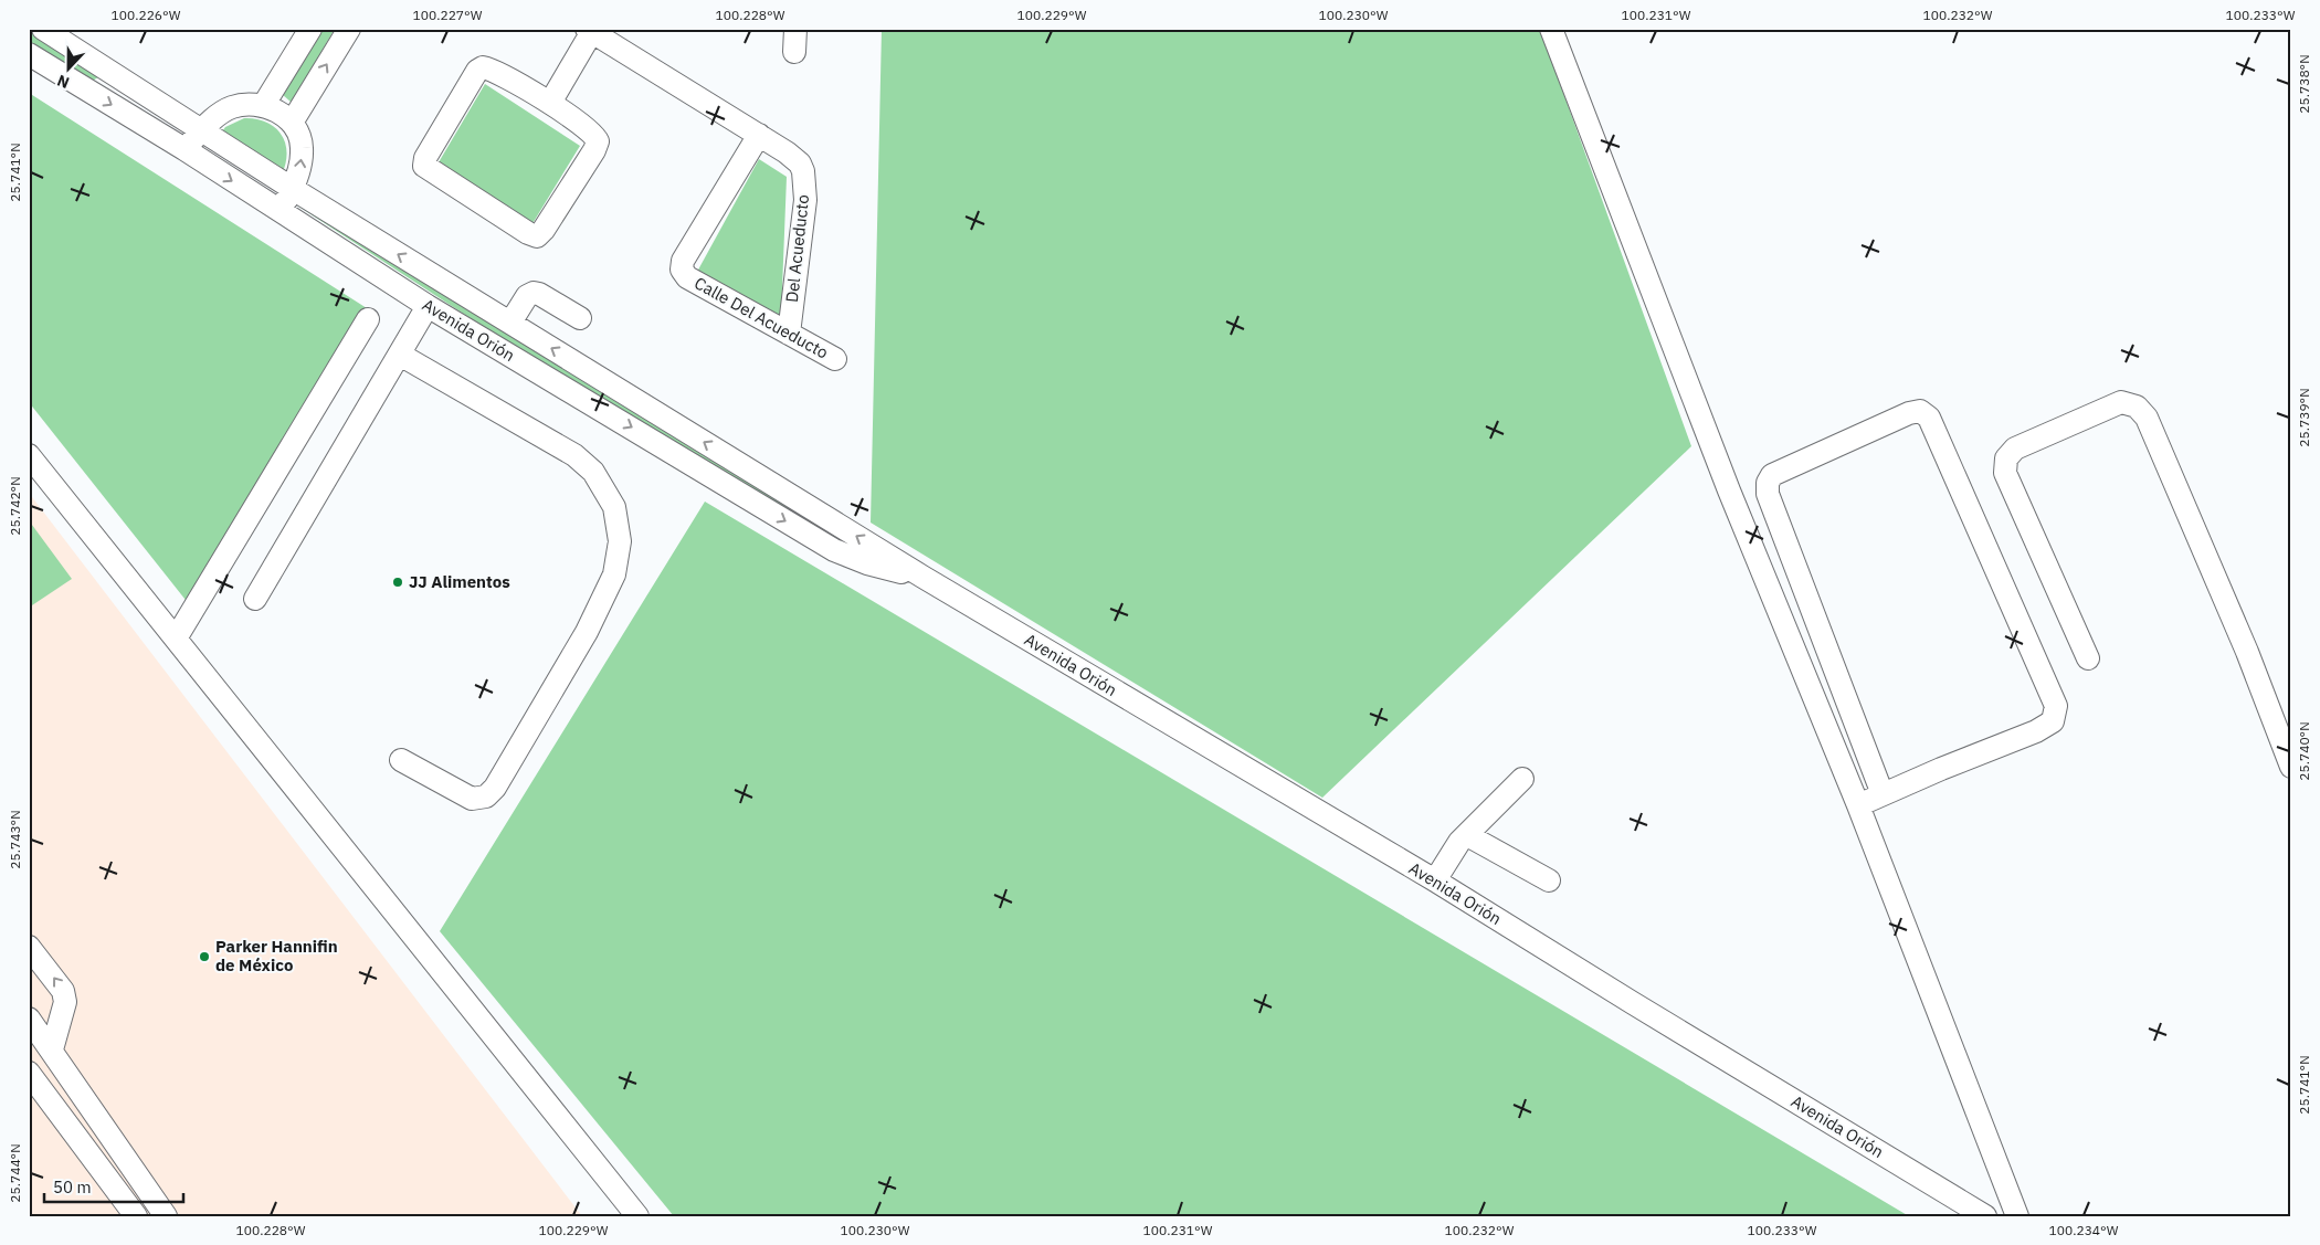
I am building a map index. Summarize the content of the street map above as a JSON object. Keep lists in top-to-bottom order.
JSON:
{
  "streets": {
    "street": ["Del Acueducto", "Calle Del Acueducto", "Avenida Orión"]
  },
  "crossings": [
    ["Del Acueducto", "Calle Del Acueducto"]
  ],
  "places": ["JJ Alimentos", "Parker Hannifin de México"],
  "scale_bar": "50 m",
  "north": "bottom",
  "coordinates": [
    "100.226°W",
    "100.227°W",
    "100.228°W",
    "100.229°W",
    "100.230°W",
    "100.231°W",
    "100.232°W",
    "100.233°W",
    "25.738°N",
    "25.741°N",
    "25.739°N",
    "25.742°N",
    "25.740°N",
    "25.743°N",
    "25.744°N",
    "100.234°W"
  ]
}
